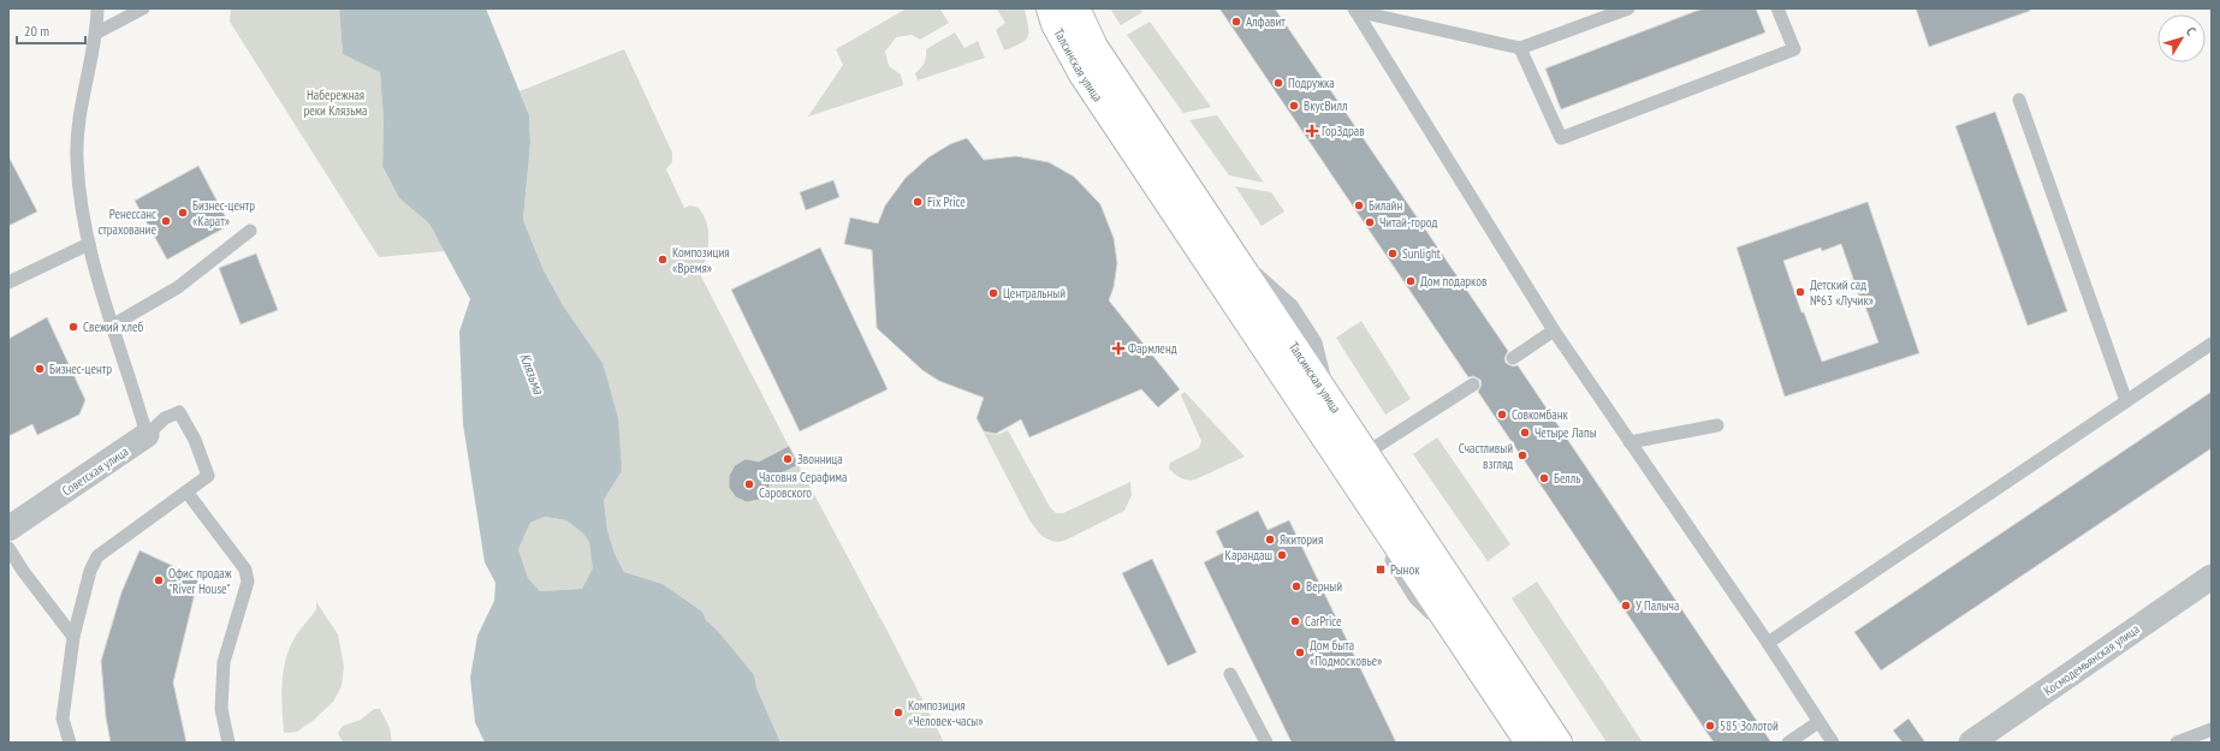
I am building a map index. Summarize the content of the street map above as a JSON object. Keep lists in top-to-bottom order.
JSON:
{
  "streets": {
    "main road": ["Талсинская улица"],
    "street": ["Советская улица", "Космодемьянская улица"]
  },
  "water": ["Клязьма"],
  "parks": ["Набережная реки Клязьма"],
  "places": {
    "other": [
      "Алфавит",
      "Подружка",
      "ВкусВилл",
      "Fix Price",
      "Билайн",
      "Бизнес-центр «Карат»",
      "Ренессанс страхование",
      "Читай-город",
      "Sunlight",
      "Композиция «Время»",
      "Дом подарков",
      "Детский сад №63 «Лучик»",
      "Центральный",
      "Свежий хлеб",
      "Бизнес-центр",
      "Совкомбанк",
      "Четыре Лапы",
      "Счастливый взгляд",
      "Звонница",
      "Белль",
      "Часовня Серафима Саровского",
      "Якитория",
      "Карандаш",
      "Офис продаж \"River House\"",
      "Верный",
      "У Палыча",
      "CarPrice",
      "Дом быта «Подмосковье»",
      "Композиция «Человек-часы»",
      "585 Золотой"
    ],
    "health": ["ГорЗдрав", "Фармленд"],
    "transit": ["Рынок"]
  },
  "scale_bar": "20 m",
  "north": "top right"
}
